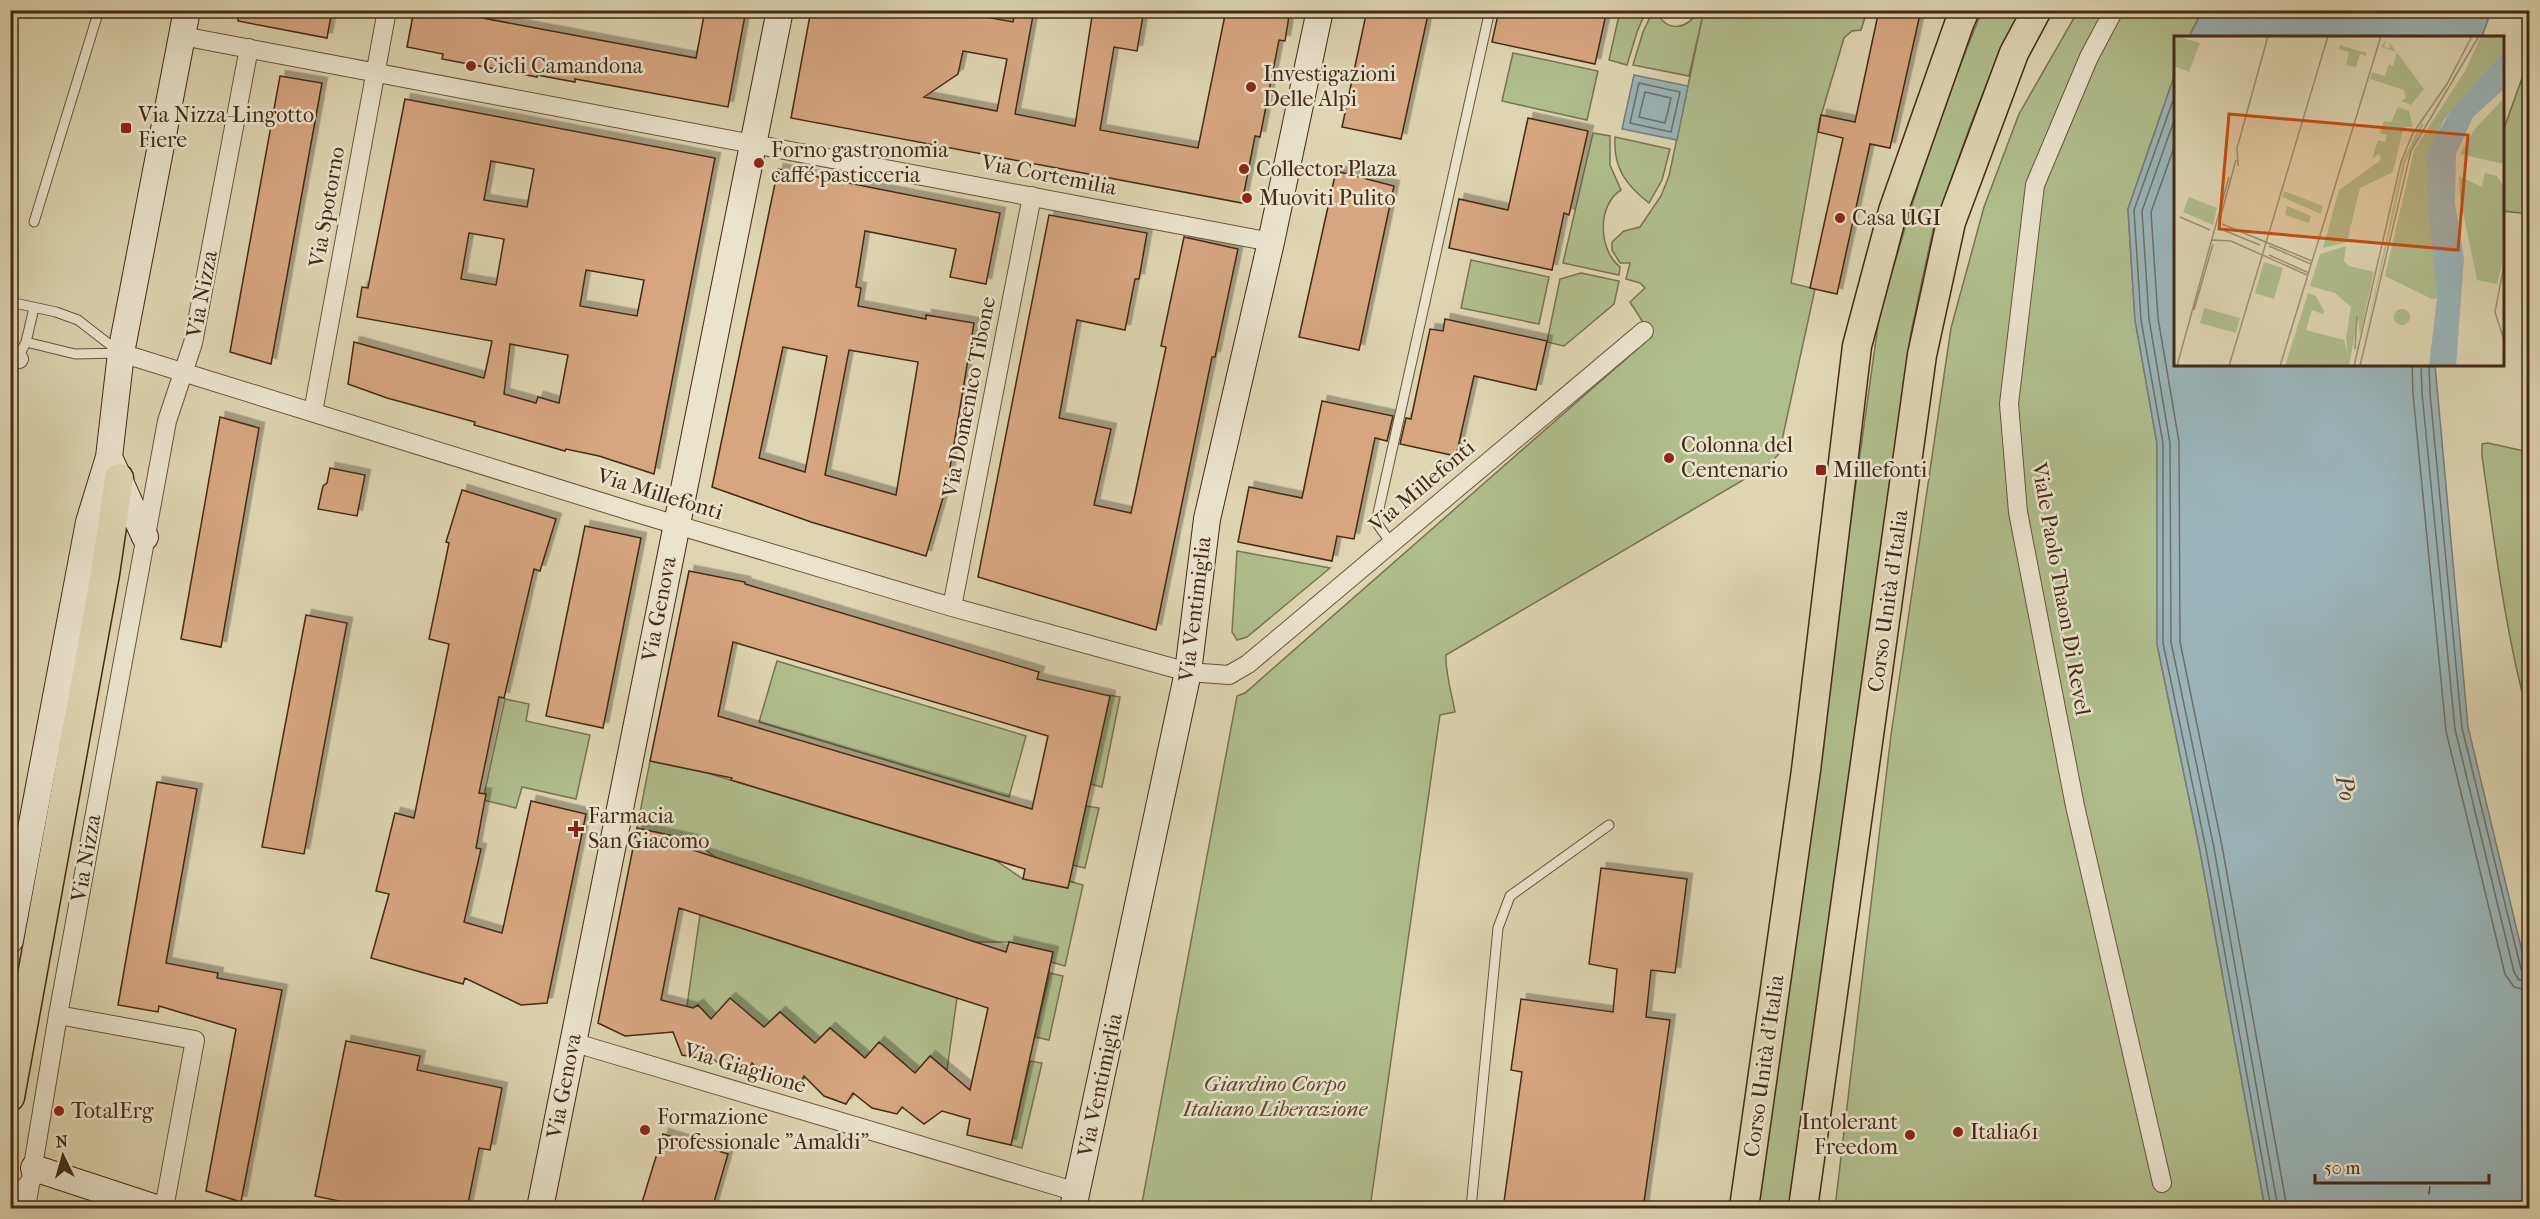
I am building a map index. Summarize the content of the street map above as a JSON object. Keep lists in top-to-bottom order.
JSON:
{
  "streets": {
    "main road": ["Corso Unità d'Italia"],
    "street": [
      "Via Cortemilia",
      "Via Spotorno",
      "Via Nizza",
      "Via Domenico Tibone",
      "Via Millefonti",
      "Viale Paolo Thaon Di Revel",
      "Via Genova",
      "Via Ventimiglia",
      "Via Giaglione"
    ]
  },
  "crossings": [
    ["Via Cortemilia", "Via Spotorno"],
    ["Via Cortemilia", "Via Nizza"],
    ["Via Cortemilia", "Via Domenico Tibone"],
    ["Via Cortemilia", "Via Genova"],
    ["Via Cortemilia", "Via Ventimiglia"],
    ["Via Spotorno", "Via Millefonti"],
    ["Via Nizza", "Via Millefonti"],
    ["Via Domenico Tibone", "Via Millefonti"],
    ["Via Millefonti", "Via Genova"],
    ["Via Millefonti", "Via Ventimiglia"],
    ["Via Genova", "Via Giaglione"],
    ["Via Ventimiglia", "Via Giaglione"]
  ],
  "water": ["Po"],
  "parks": ["Giardino Corpo Italiano Liberazione"],
  "places": {
    "other": [
      "Cicli Camandona",
      "Investigazioni Delle Alpi",
      "Forno gastronomia caffé pasticceria",
      "Collector Plaza",
      "Muoviti Pulito",
      "Casa UGI",
      "Colonna del Centenario",
      "TotalErg",
      "Formazione professionale \"Amaldi\"",
      "Italia61",
      "Intolerant Freedom"
    ],
    "transit": ["Via Nizza-Lingotto Fiere", "Millefonti"],
    "health": ["Farmacia San Giacomo"]
  },
  "scale_bar": "50 m",
  "north": "top"
}
